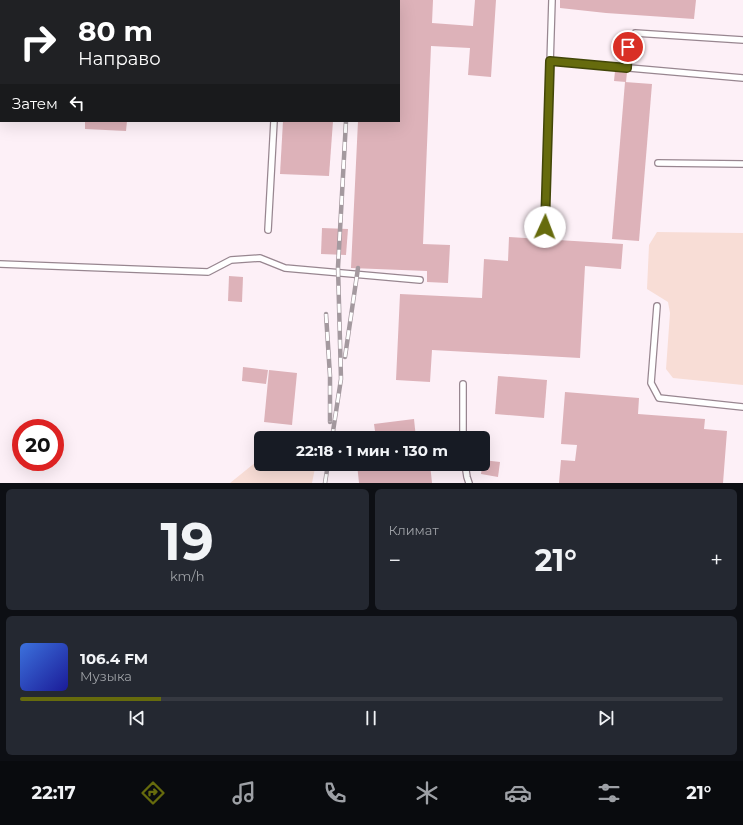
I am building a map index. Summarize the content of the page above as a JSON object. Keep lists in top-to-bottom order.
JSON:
{
  "page": {
    "turn": ["80 m", "Направо"],
    "then": "Затем",
    "limit": "20",
    "trip": "22:18 · 1 мин · 130 m",
    "tile": [
      ["19", "km/h"],
      "Климат"
    ],
    "heat": ["−", "21°", "+"],
    "song": ["106.4 FM", "Музыка"],
    "tabs": ["22:17", "21°"]
  }
}
